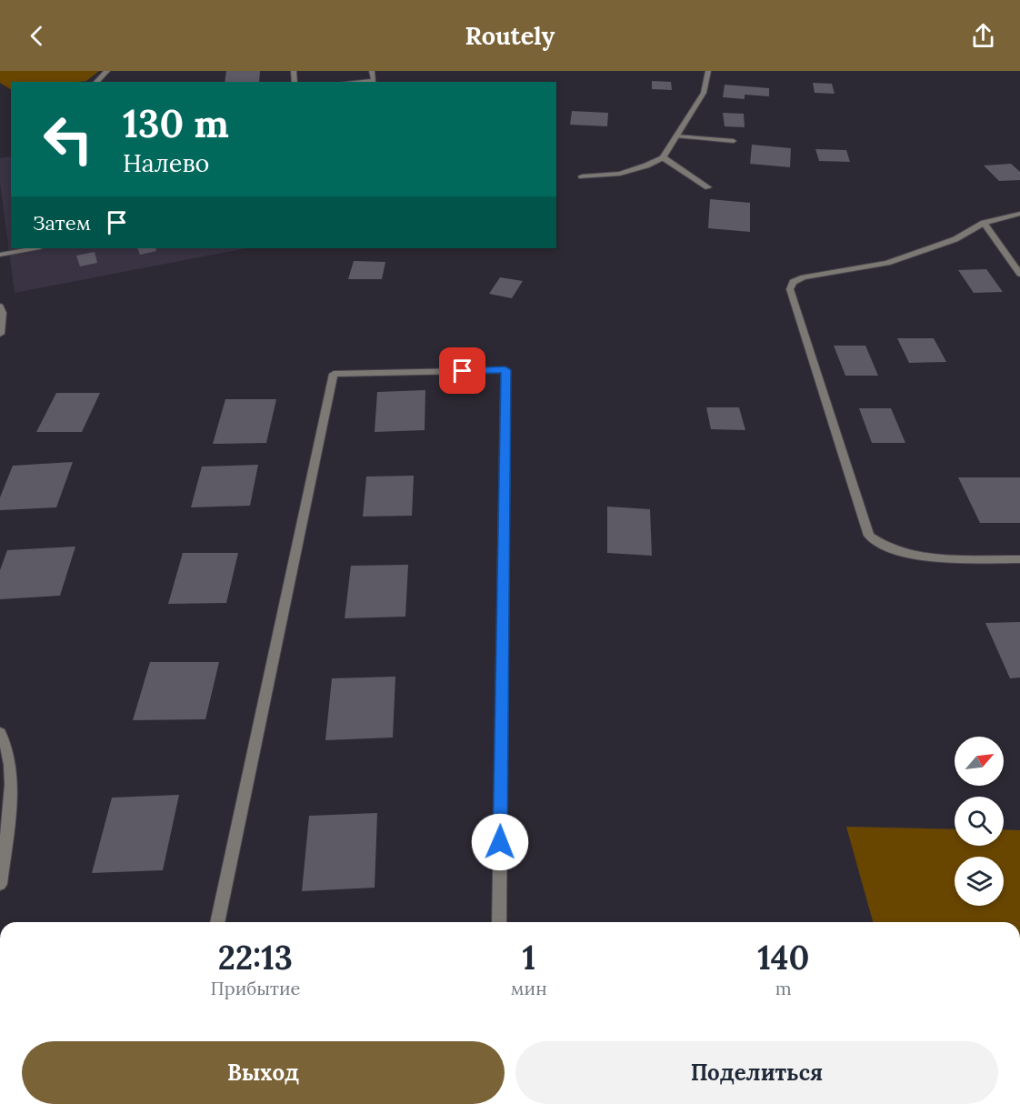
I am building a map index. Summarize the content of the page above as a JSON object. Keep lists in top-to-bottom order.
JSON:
{
  "north": "top right",
  "page": {
    "header": "Routely",
    "turn": ["130 m", "Налево"],
    "then": "Затем",
    "eta": [
      "22:13",
      "Прибытие",
      "1",
      "мин",
      "140",
      "m"
    ],
    "buttons": ["Выход", "Поделиться"]
  }
}
